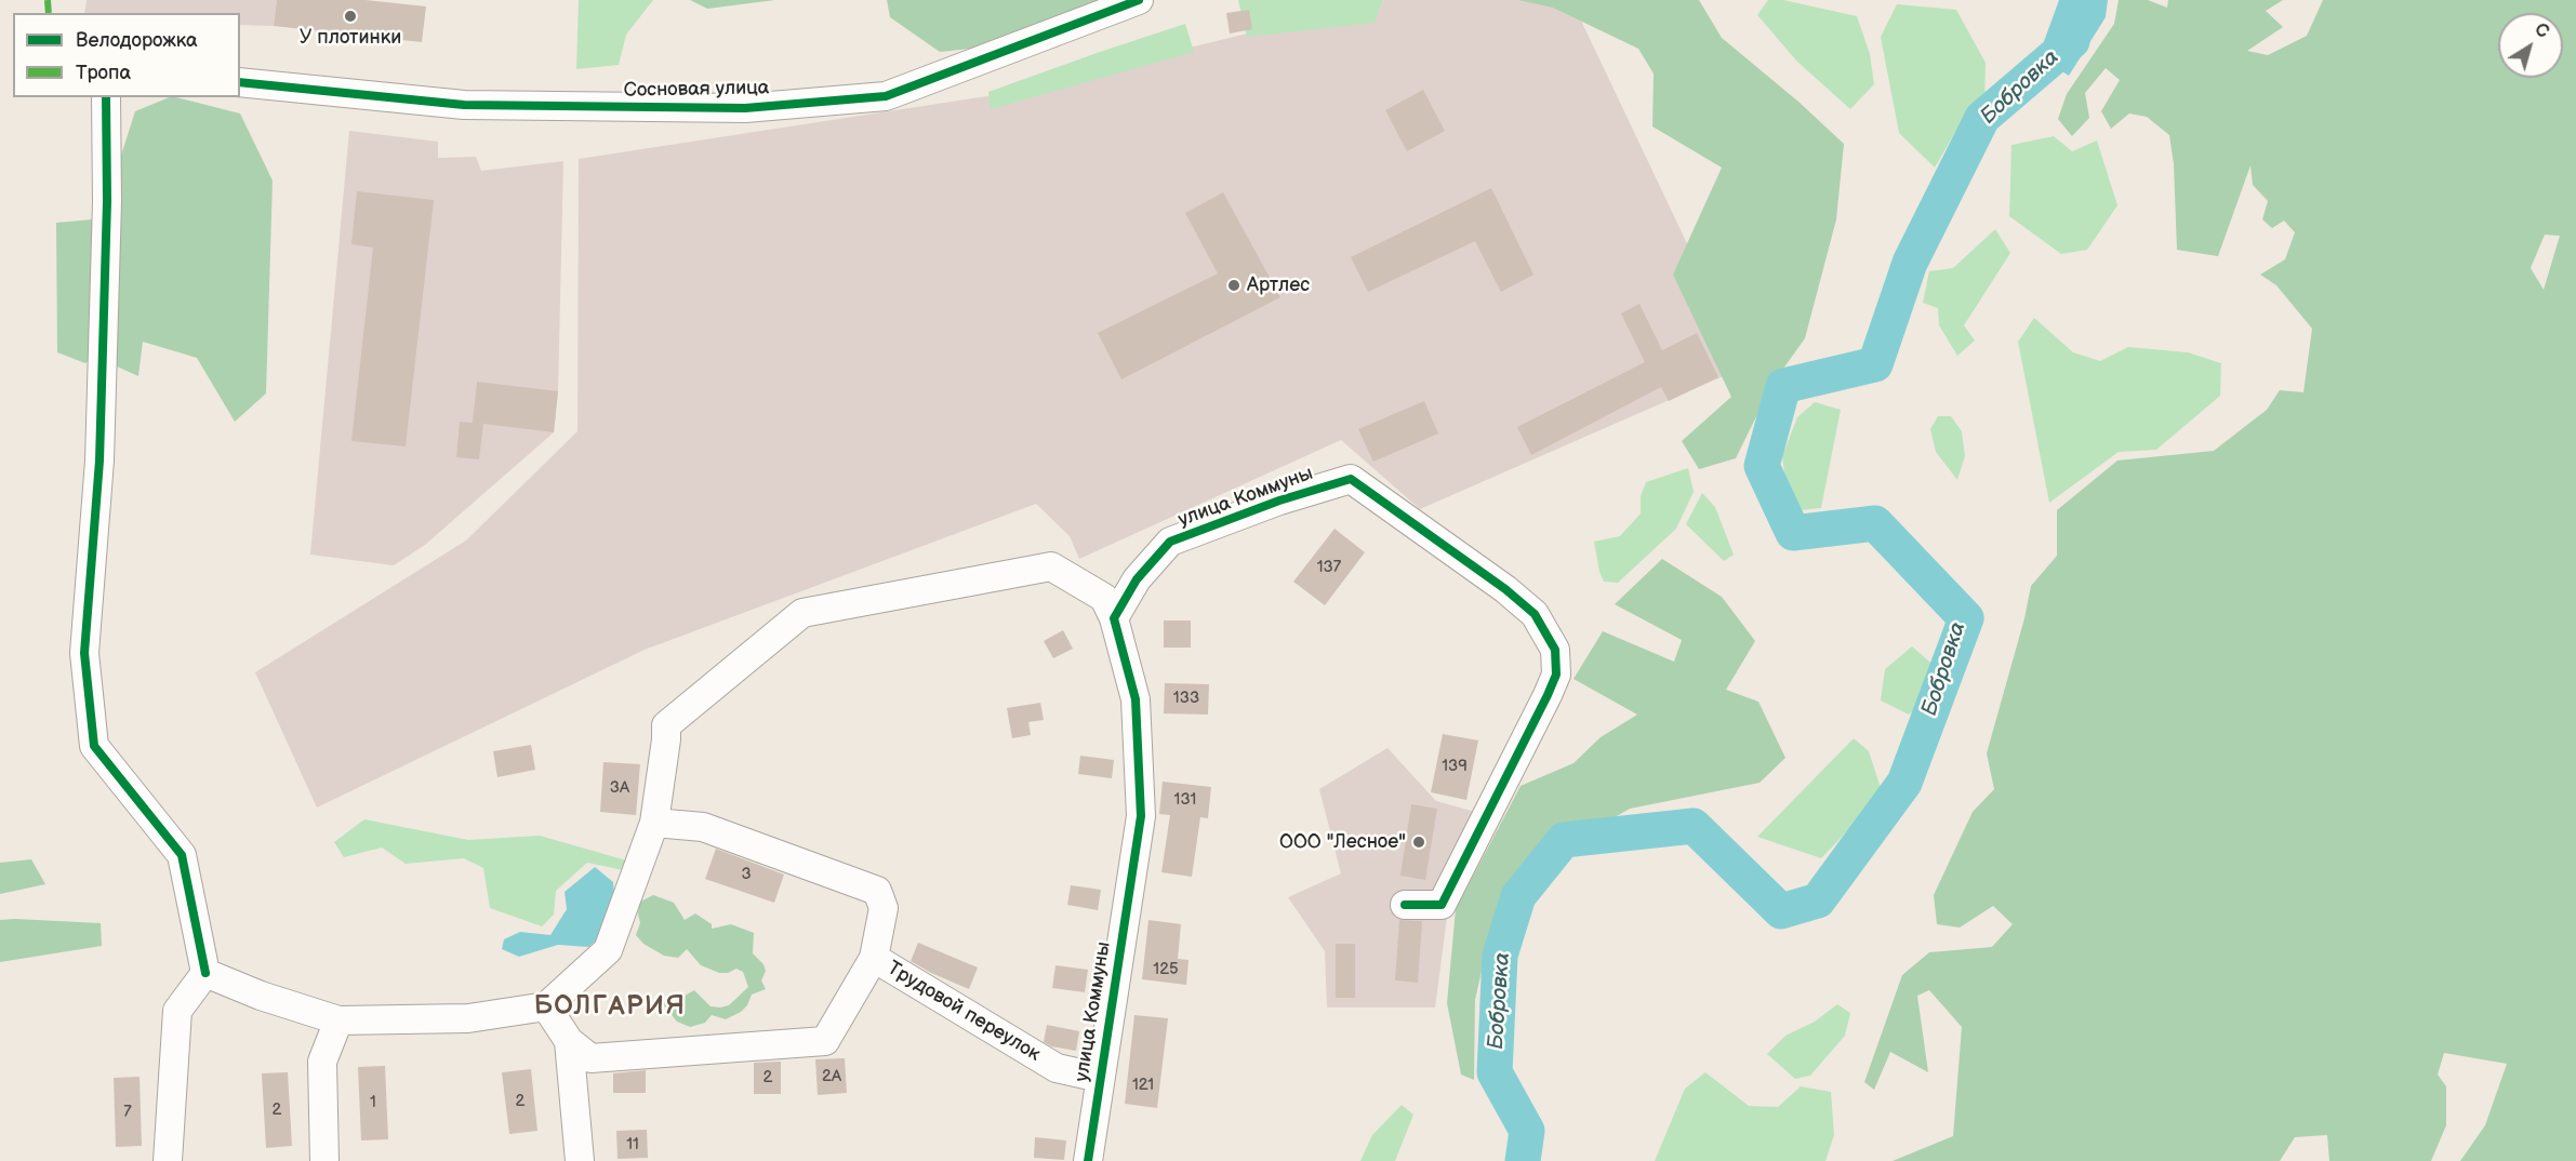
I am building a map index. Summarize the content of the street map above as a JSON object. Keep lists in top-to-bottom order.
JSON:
{
  "streets": {
    "street": ["Сосновая улица", "улица Коммуны", "Трудовой переулок"]
  },
  "crossings": [
    ["улица Коммуны", "Трудовой переулок"]
  ],
  "districts": ["БОЛГАРИЯ"],
  "water": ["Бобровка"],
  "places": ["У плотинки", "Артлес", "ООО \"Лесное\""],
  "house_numbers": [
    "137",
    "133",
    "139",
    "3А",
    "131",
    "3",
    "125",
    "2А",
    "2",
    "121",
    "2",
    "1",
    "2",
    "7",
    "11"
  ],
  "legend": ["Велодорожка", "Тропа"],
  "north": "top right"
}
